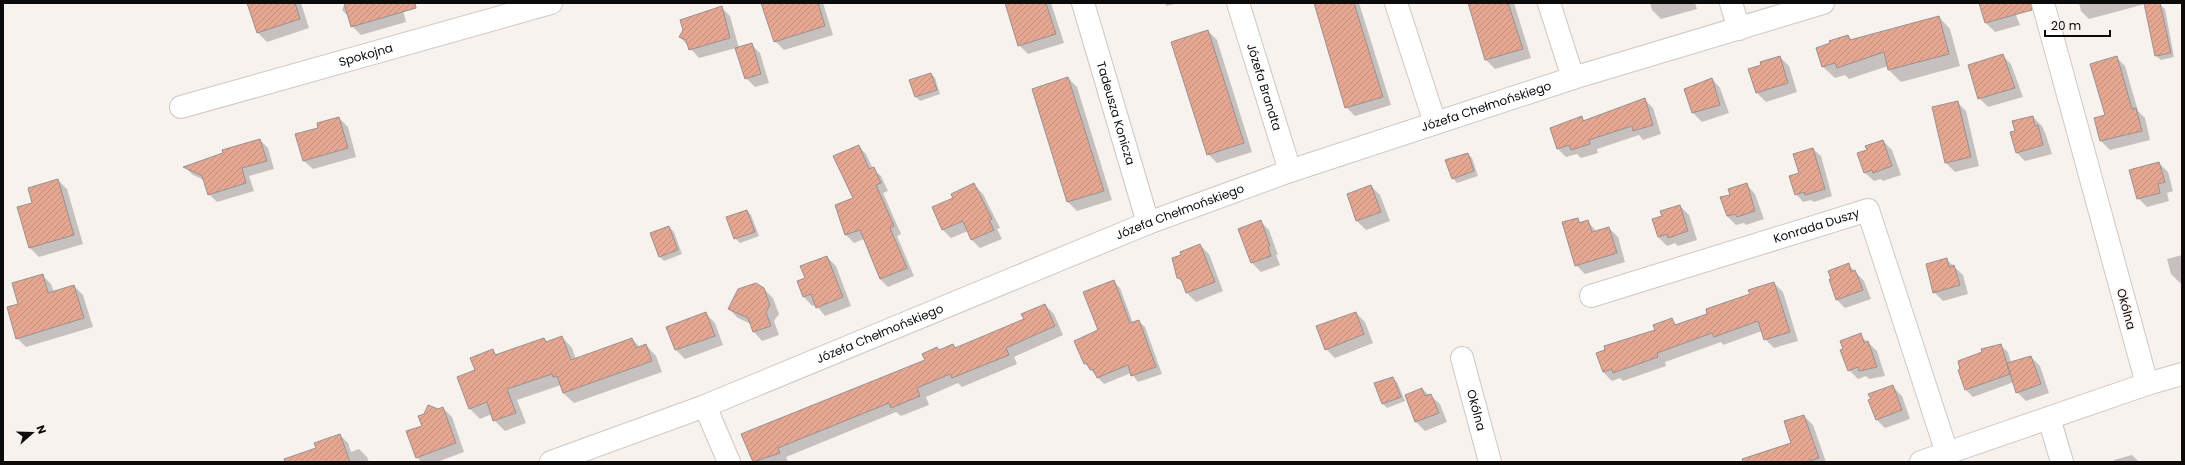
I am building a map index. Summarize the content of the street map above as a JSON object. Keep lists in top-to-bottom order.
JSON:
{
  "streets": {
    "street": [
      "Spokojna",
      "Józefa Brandta",
      "Józefa Chełmońskiego",
      "Tadeusza Konicza",
      "Konrada Duszy",
      "Okólna"
    ]
  },
  "crossings": [
    ["Józefa Brandta", "Józefa Chełmońskiego"],
    ["Józefa Chełmońskiego", "Tadeusza Konicza"]
  ],
  "scale_bar": "20 m",
  "north": "right"
}
